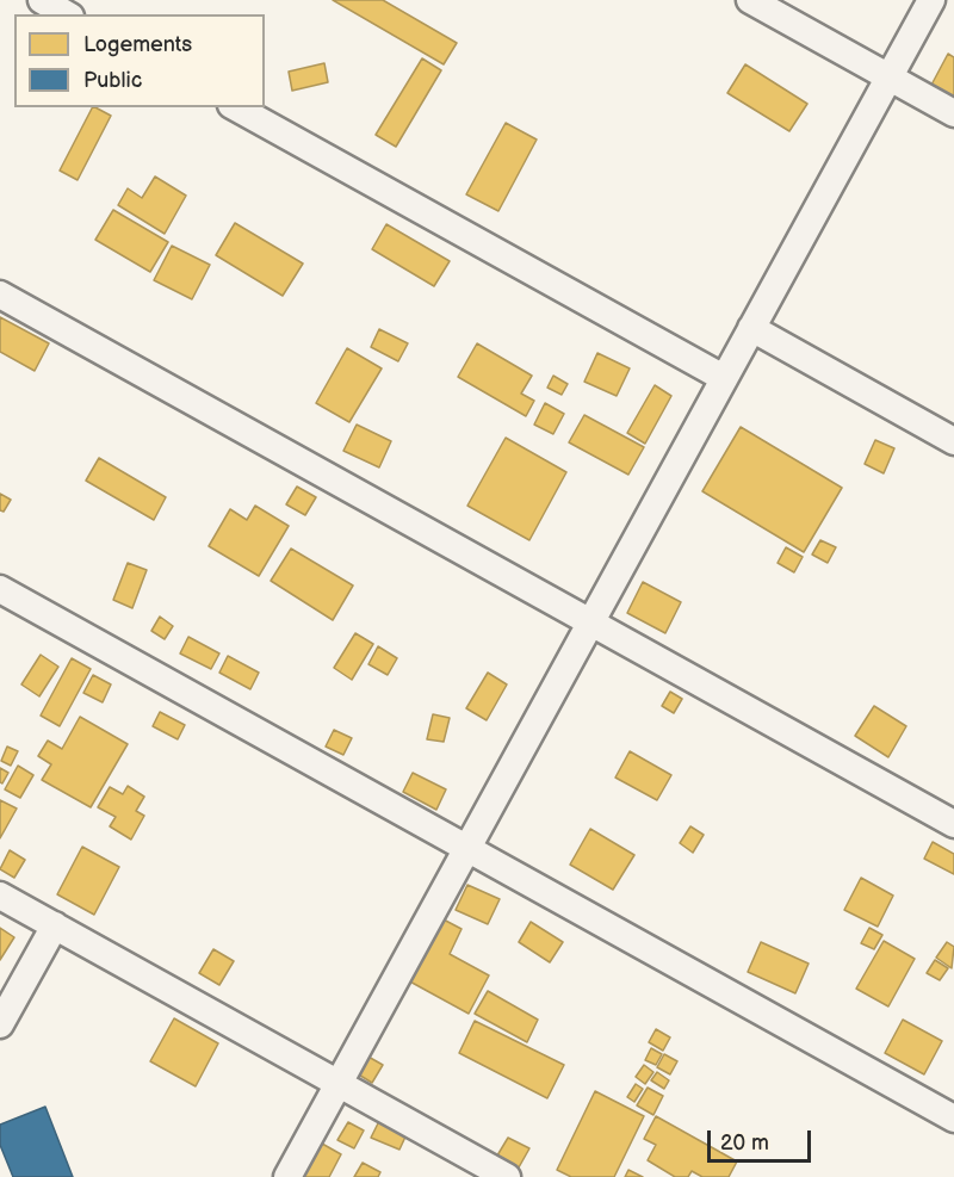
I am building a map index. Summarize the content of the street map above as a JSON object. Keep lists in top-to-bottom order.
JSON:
{
  "legend": ["Logements", "Public"],
  "scale_bar": "20 m"
}
